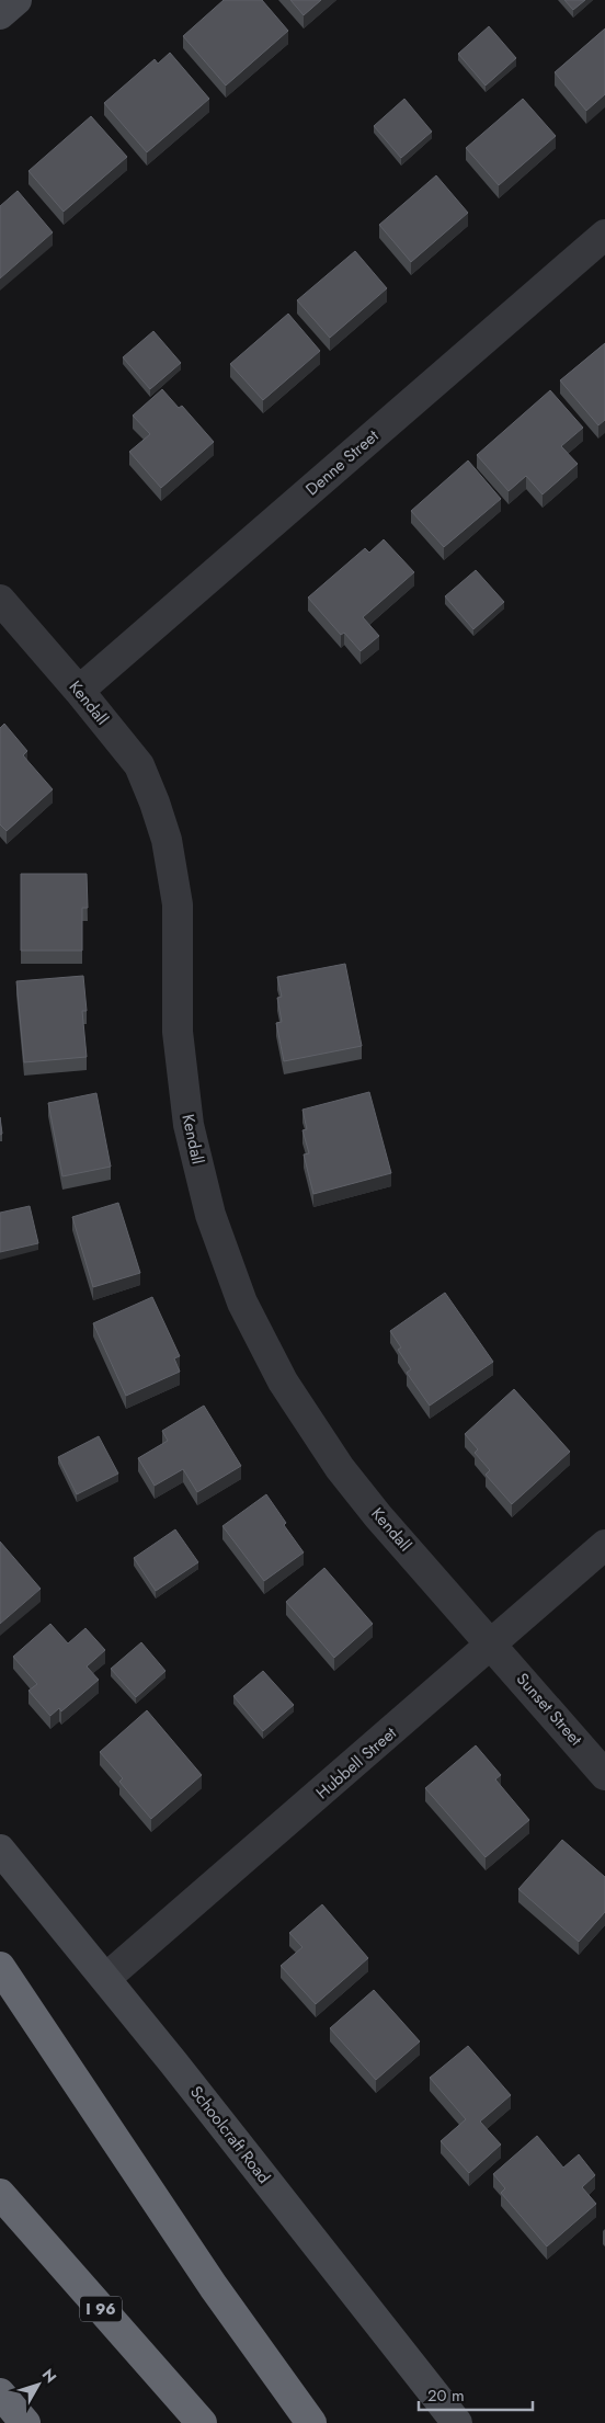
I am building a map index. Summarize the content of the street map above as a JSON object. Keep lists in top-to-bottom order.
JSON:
{
  "streets": {
    "highway": ["I 96"],
    "main road": ["Schoolcraft Road"],
    "street": [
      "Denne Street",
      "Kendall",
      "Sunset Street",
      "Hubbell Street"
    ]
  },
  "crossings": [
    ["Denne Street", "Kendall"],
    ["Kendall", "Sunset Street"],
    ["Kendall", "Hubbell Street"],
    ["Sunset Street", "Hubbell Street"],
    ["Hubbell Street", "Schoolcraft Road"]
  ],
  "scale_bar": "20 m",
  "north": "top right"
}
